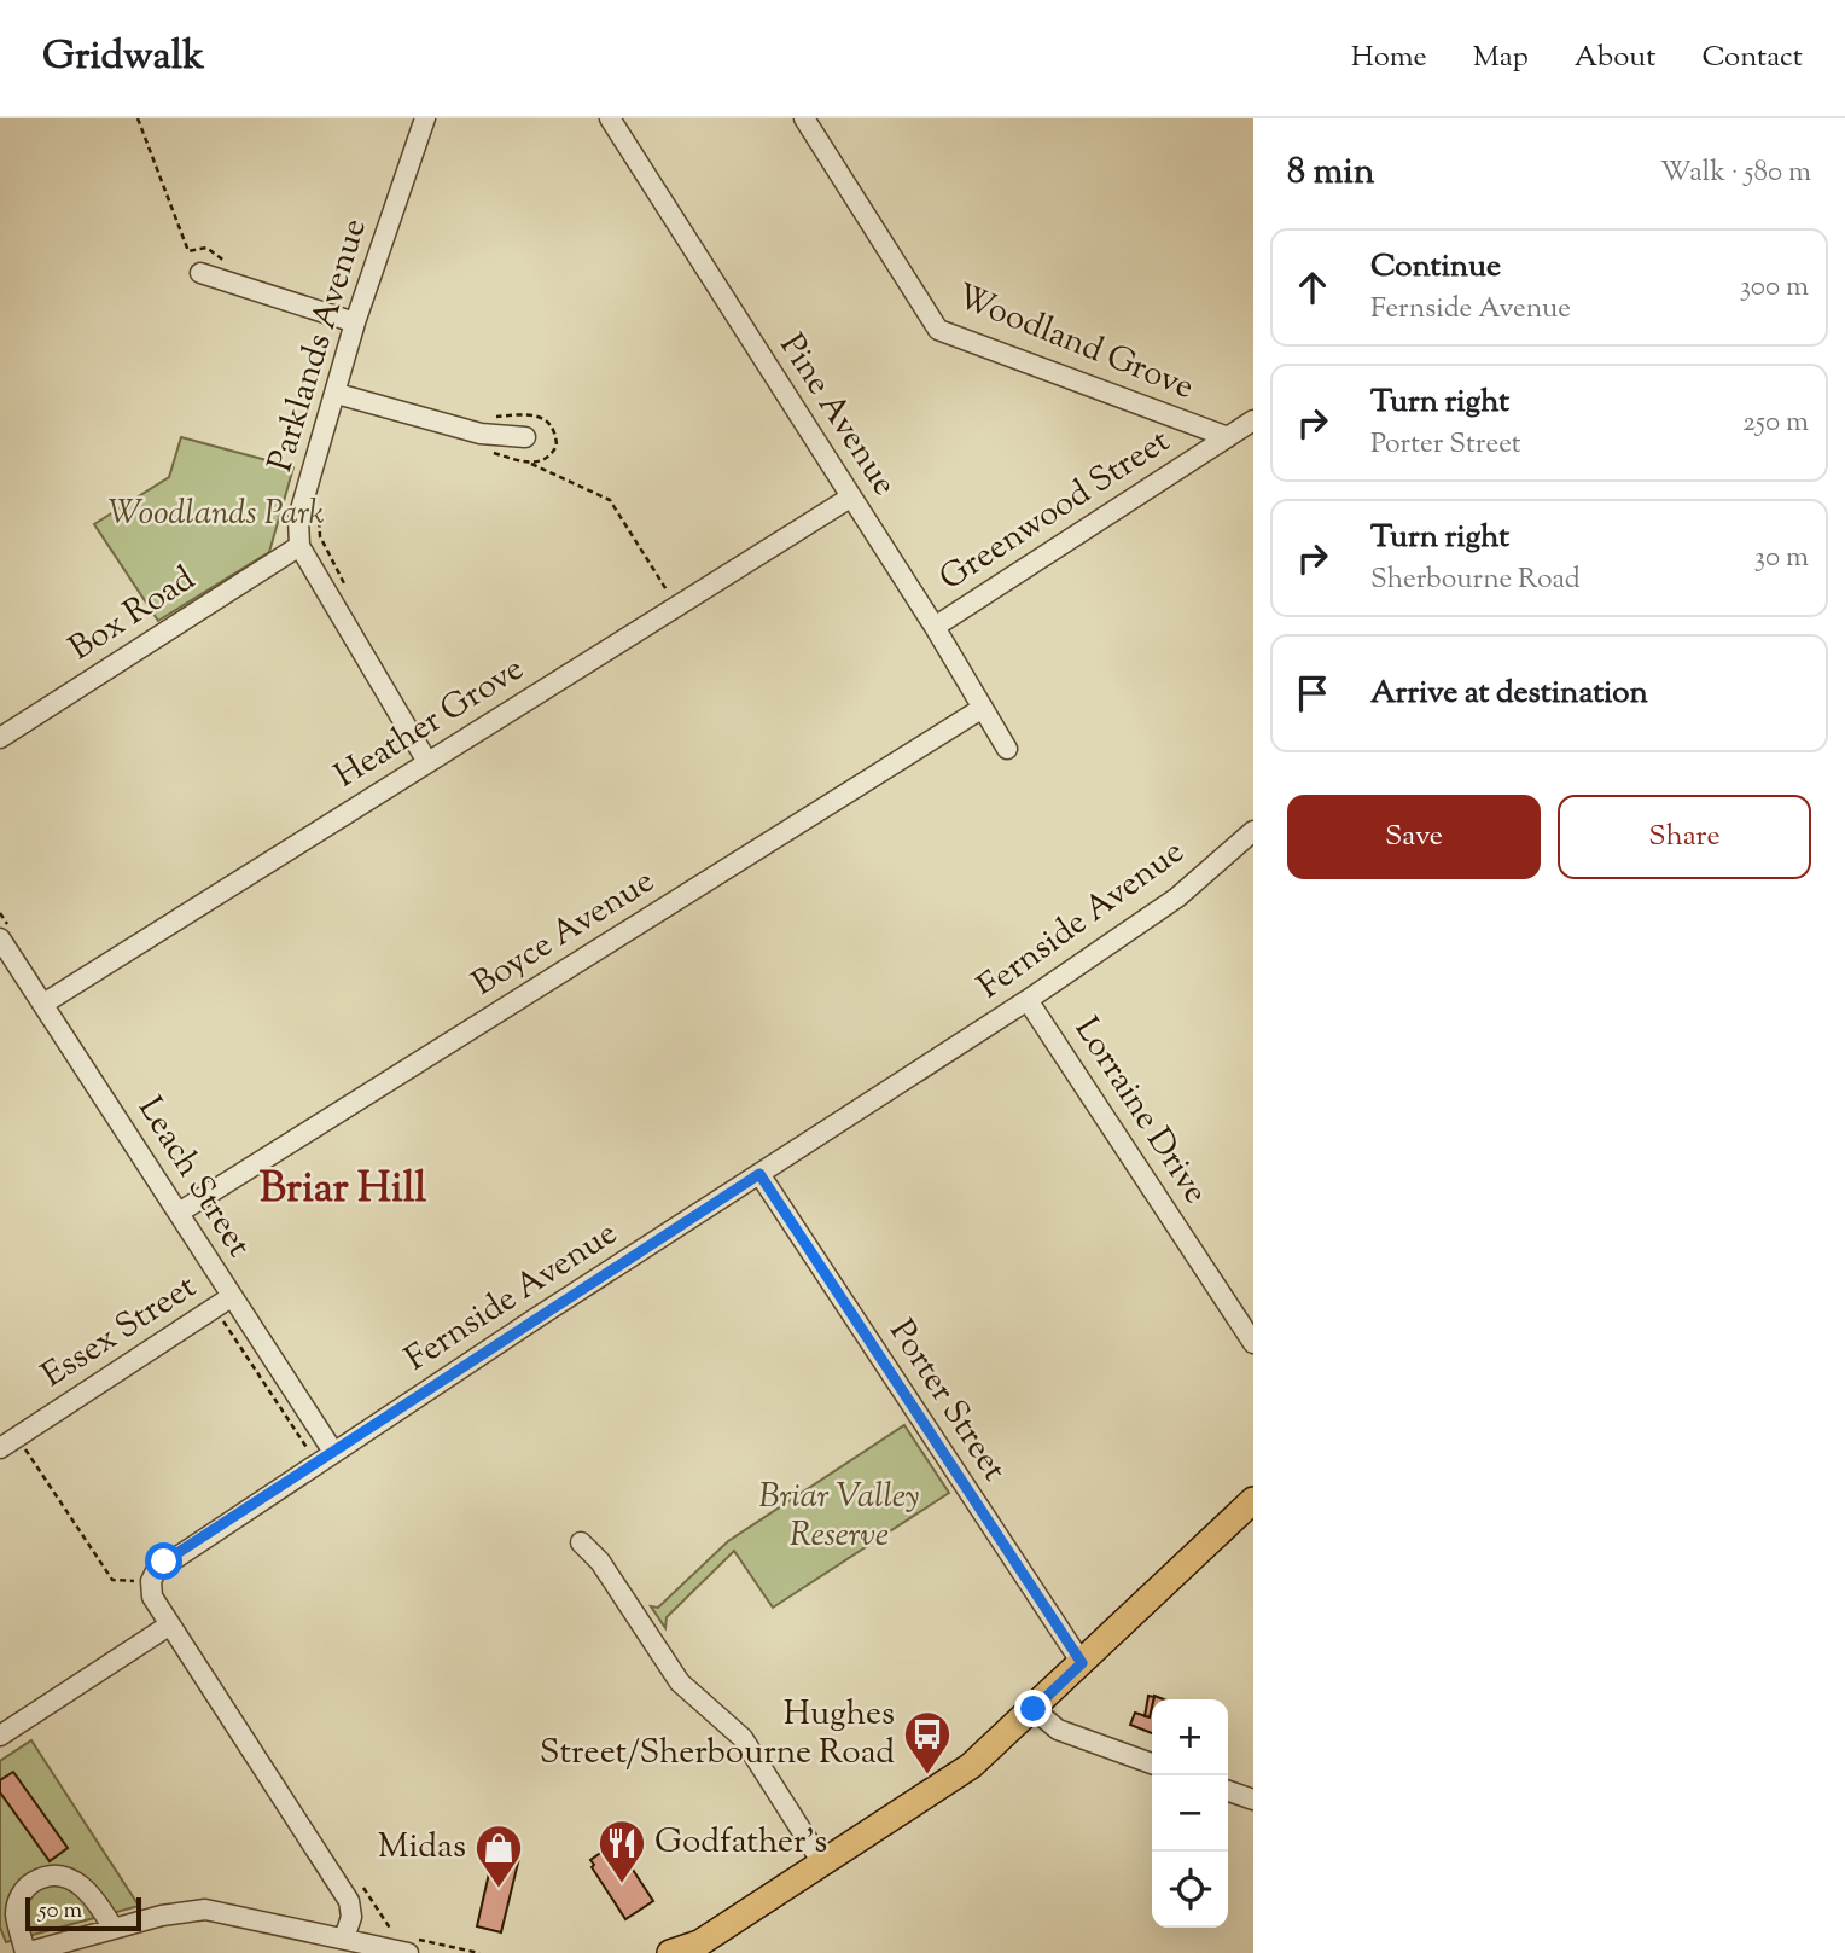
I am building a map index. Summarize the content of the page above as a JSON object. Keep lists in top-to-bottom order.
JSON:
{
  "streets": {
    "street": [
      "Woodland Grove",
      "Parklands Avenue",
      "Pine Avenue",
      "Greenwood Street",
      "Box Road",
      "Heather Grove",
      "Fernside Avenue",
      "Boyce Avenue",
      "Lorraine Drive",
      "Leach Street",
      "Essex Street",
      "Porter Street"
    ]
  },
  "crossings": [
    ["Woodland Grove", "Greenwood Street"],
    ["Parklands Avenue", "Box Road"],
    ["Pine Avenue", "Greenwood Street"],
    ["Pine Avenue", "Heather Grove"],
    ["Pine Avenue", "Boyce Avenue"],
    ["Heather Grove", "Leach Street"],
    ["Fernside Avenue", "Lorraine Drive"],
    ["Fernside Avenue", "Leach Street"],
    ["Fernside Avenue", "Porter Street"],
    ["Boyce Avenue", "Leach Street"],
    ["Leach Street", "Essex Street"]
  ],
  "districts": ["Briar Hill"],
  "parks": ["Woodlands Park", "Briar Valley Reserve"],
  "places": {
    "bus stop": ["Hughes Street/Sherbourne Road"],
    "restaurant": ["Godfather's"],
    "shop": ["Midas"]
  },
  "scale_bar": "50 m",
  "page": {
    "header": "Gridwalk",
    "nav": [
      "Home",
      "Map",
      "About",
      "Contact"
    ],
    "heading": ["8 min", "Walk · 580 m"],
    "list": [
      ["Continue", "Fernside Avenue", "300 m"],
      ["Turn right", "Porter Street", "250 m"],
      ["Turn right", "Sherbourne Road", "30 m"],
      "Arrive at destination"
    ],
    "buttons": ["Save", "Share"],
    "map_buttons": ["+", "−"],
    "scale": "50 m"
  }
}
